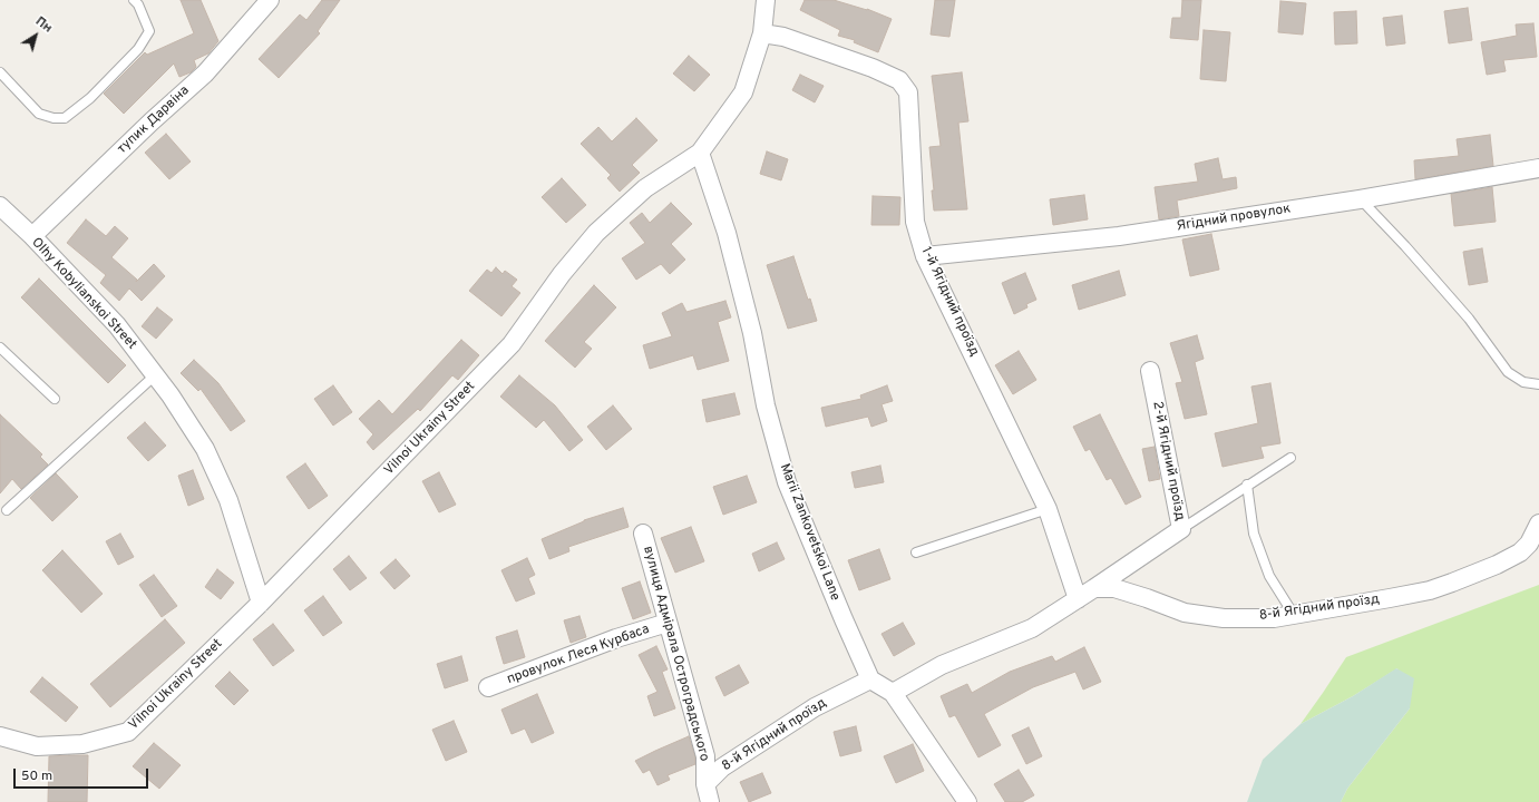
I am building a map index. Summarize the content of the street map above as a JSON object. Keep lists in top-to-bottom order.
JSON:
{
  "streets": {
    "street": [
      "тупик Дарвіна",
      "Ягідний провулок",
      "Olhy Kobylianskoi Street",
      "1-й Ягідний проїзд",
      "Vilnoi Ukrainy Street",
      "2-й Ягідний проїзд",
      "Marii Zankovetskoi Lane",
      "8-й Ягідний проїзд",
      "вулиця Адмірала Остроградського",
      "провулок Леся Курбаса"
    ]
  },
  "crossings": [
    ["тупик Дарвіна", "Olhy Kobylianskoi Street"],
    ["Ягідний провулок", "1-й Ягідний проїзд"],
    ["Olhy Kobylianskoi Street", "Vilnoi Ukrainy Street"],
    ["1-й Ягідний проїзд", "Vilnoi Ukrainy Street"],
    ["Vilnoi Ukrainy Street", "Marii Zankovetskoi Lane"],
    ["2-й Ягідний проїзд", "8-й Ягідний проїзд"],
    ["Marii Zankovetskoi Lane", "8-й Ягідний проїзд"],
    ["8-й Ягідний проїзд", "вулиця Адмірала Остроградського"],
    ["вулиця Адмірала Остроградського", "провулок Леся Курбаса"]
  ],
  "scale_bar": "50 m",
  "north": "top right"
}
